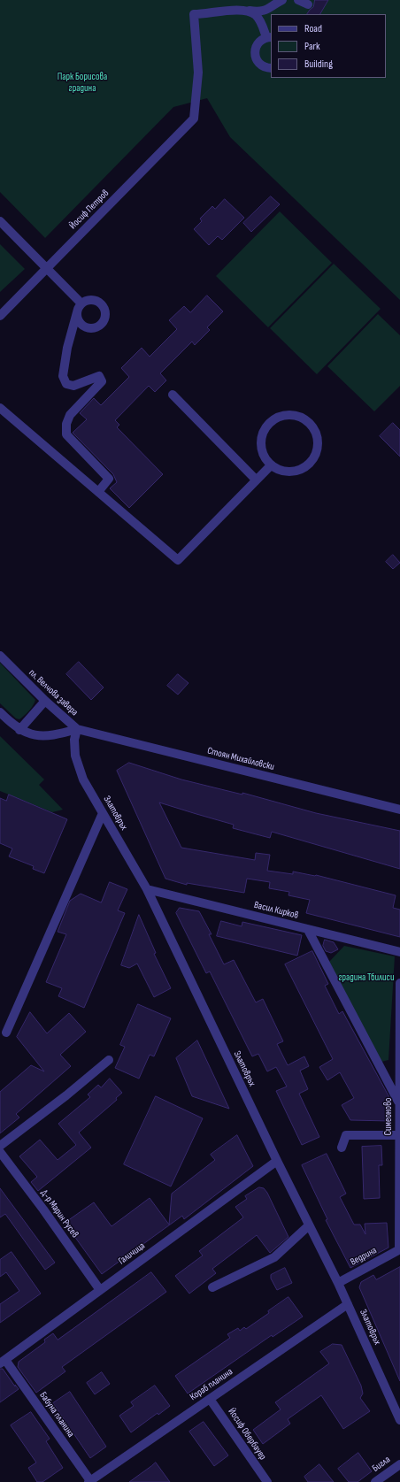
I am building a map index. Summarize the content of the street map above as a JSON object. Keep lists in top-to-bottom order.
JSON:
{
  "streets": {
    "street": [
      "Йосиф Петров",
      "пл. Велчова завера",
      "Стоян Михайловски",
      "Златовръх",
      "Васил Кирков",
      "Симеоново",
      "Д-р Марин Русев",
      "Галичица",
      "Ведрина",
      "Кораб планина",
      "Бабуна планина",
      "Йосиф Обербауер",
      "Бигла"
    ]
  },
  "crossings": [
    ["пл. Велчова завера", "Стоян Михайловски"],
    ["пл. Велчова завера", "Златовръх"],
    ["Стоян Михайловски", "Златовръх"],
    ["Златовръх", "Васил Кирков"],
    ["Златовръх", "Галичица"],
    ["Златовръх", "Ведрина"],
    ["Златовръх", "Кораб планина"],
    ["Симеоново", "Ведрина"],
    ["Д-р Марин Русев", "Галичица"],
    ["Галичица", "Бабуна планина"],
    ["Кораб планина", "Бабуна планина"],
    ["Кораб планина", "Йосиф Обербауер"]
  ],
  "parks": ["Парк Борисова градина", "градина Тбилиси"],
  "legend": ["Road", "Park", "Building"]
}
